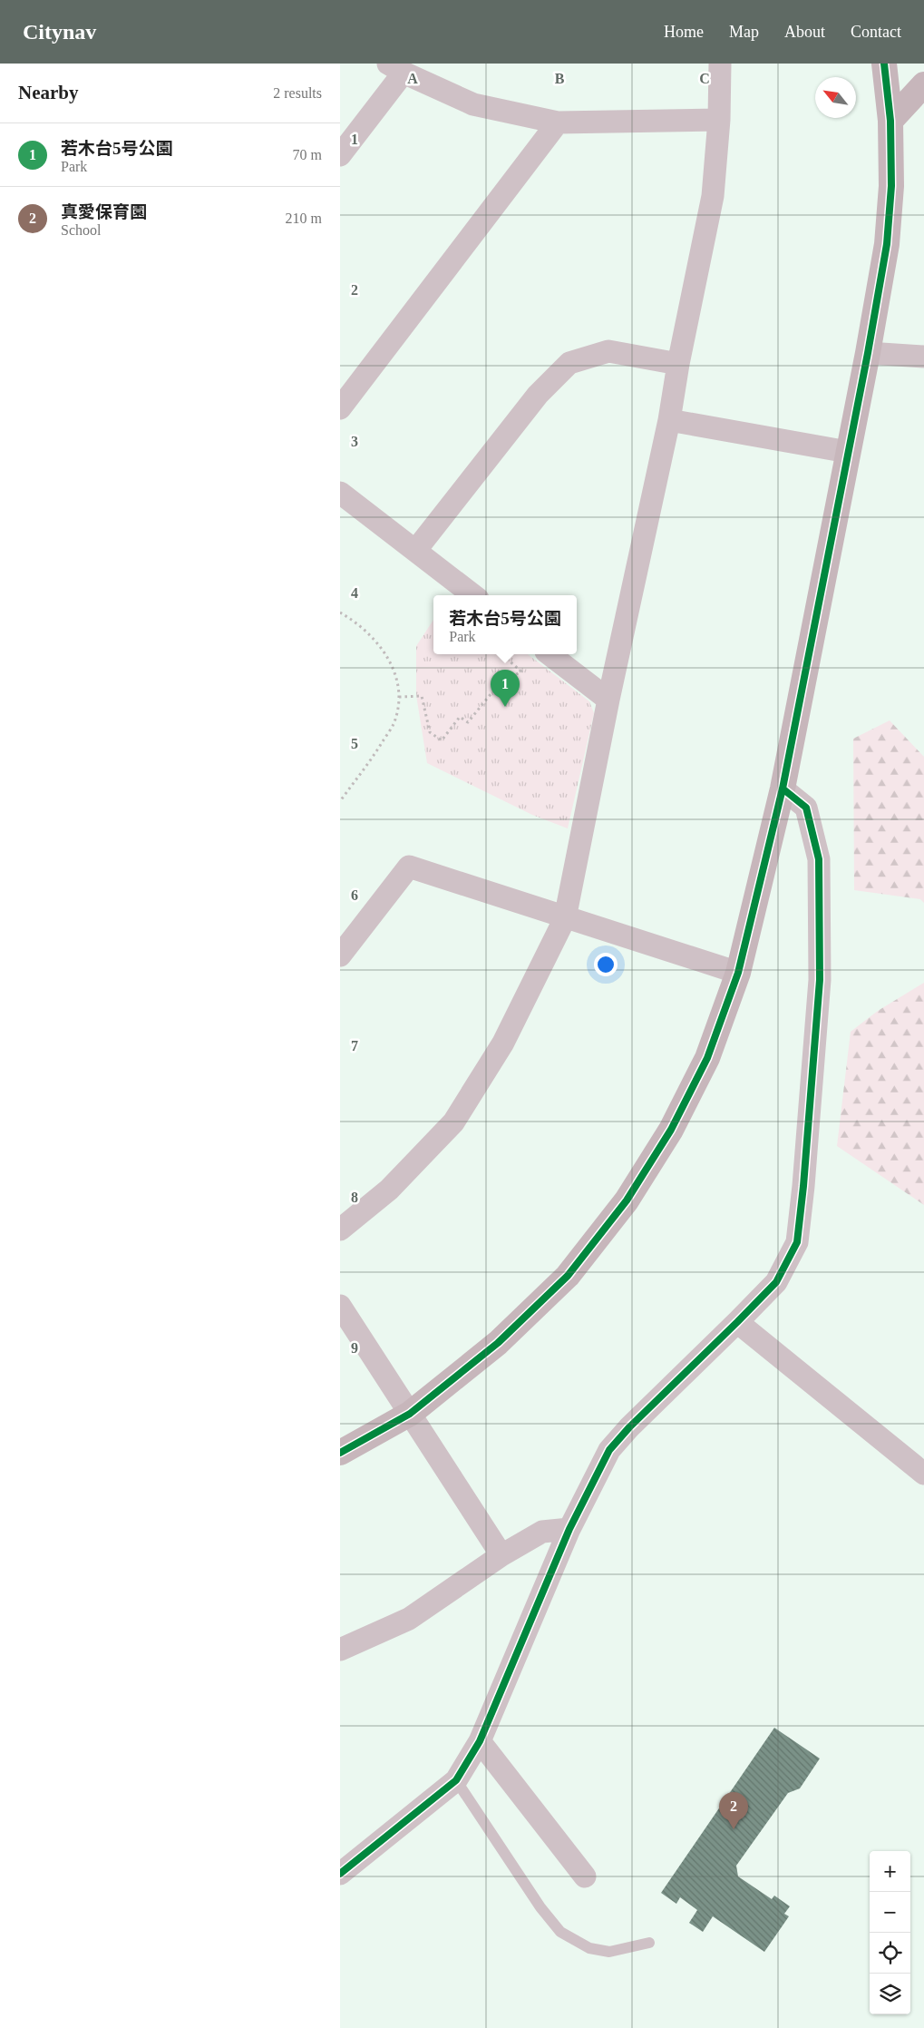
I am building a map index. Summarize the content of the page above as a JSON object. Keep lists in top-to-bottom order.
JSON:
{
  "north": "top left",
  "page": {
    "header": "Citynav",
    "nav": [
      "Home",
      "Map",
      "About",
      "Contact"
    ],
    "heading": ["Nearby", "2 results"],
    "list": [
      {
        "mark": "1",
        "name": "若木台5号公園",
        "note": "Park",
        "value": "70 m"
      },
      {
        "mark": "2",
        "name": "真愛保育園",
        "note": "School",
        "value": "210 m"
      }
    ],
    "popup": ["若木台5号公園", "Park"],
    "pins": ["1", "2"],
    "map_buttons": ["+", "−"]
  },
  "grid": {
    "columns": ["A", "B", "C"],
    "rows": [
      "1",
      "2",
      "3",
      "4",
      "5",
      "6",
      "7",
      "8",
      "9"
    ]
  }
}
